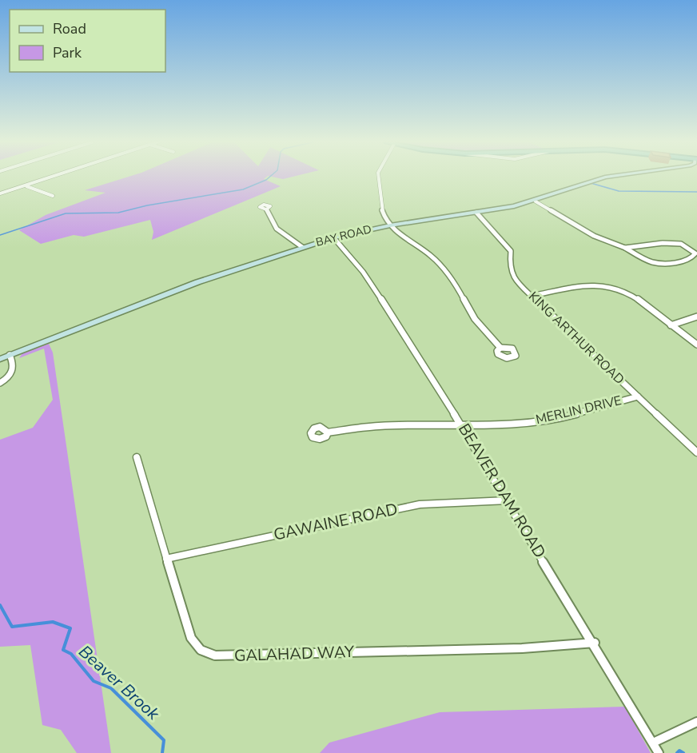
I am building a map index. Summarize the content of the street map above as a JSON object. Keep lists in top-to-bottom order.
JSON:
{
  "streets": {
    "main road": ["BAY ROAD"],
    "street": [
      "KING ARTHUR ROAD",
      "MERLIN DRIVE",
      "BEAVER DAM ROAD",
      "GAWAINE ROAD",
      "GALAHAD WAY"
    ]
  },
  "crossings": [
    ["BAY ROAD", "KING ARTHUR ROAD"],
    ["BAY ROAD", "BEAVER DAM ROAD"],
    ["KING ARTHUR ROAD", "MERLIN DRIVE"],
    ["MERLIN DRIVE", "BEAVER DAM ROAD"],
    ["BEAVER DAM ROAD", "GAWAINE ROAD"],
    ["BEAVER DAM ROAD", "GALAHAD WAY"],
    ["GAWAINE ROAD", "GALAHAD WAY"]
  ],
  "water": ["Beaver Brook"],
  "legend": ["Road", "Park"]
}
